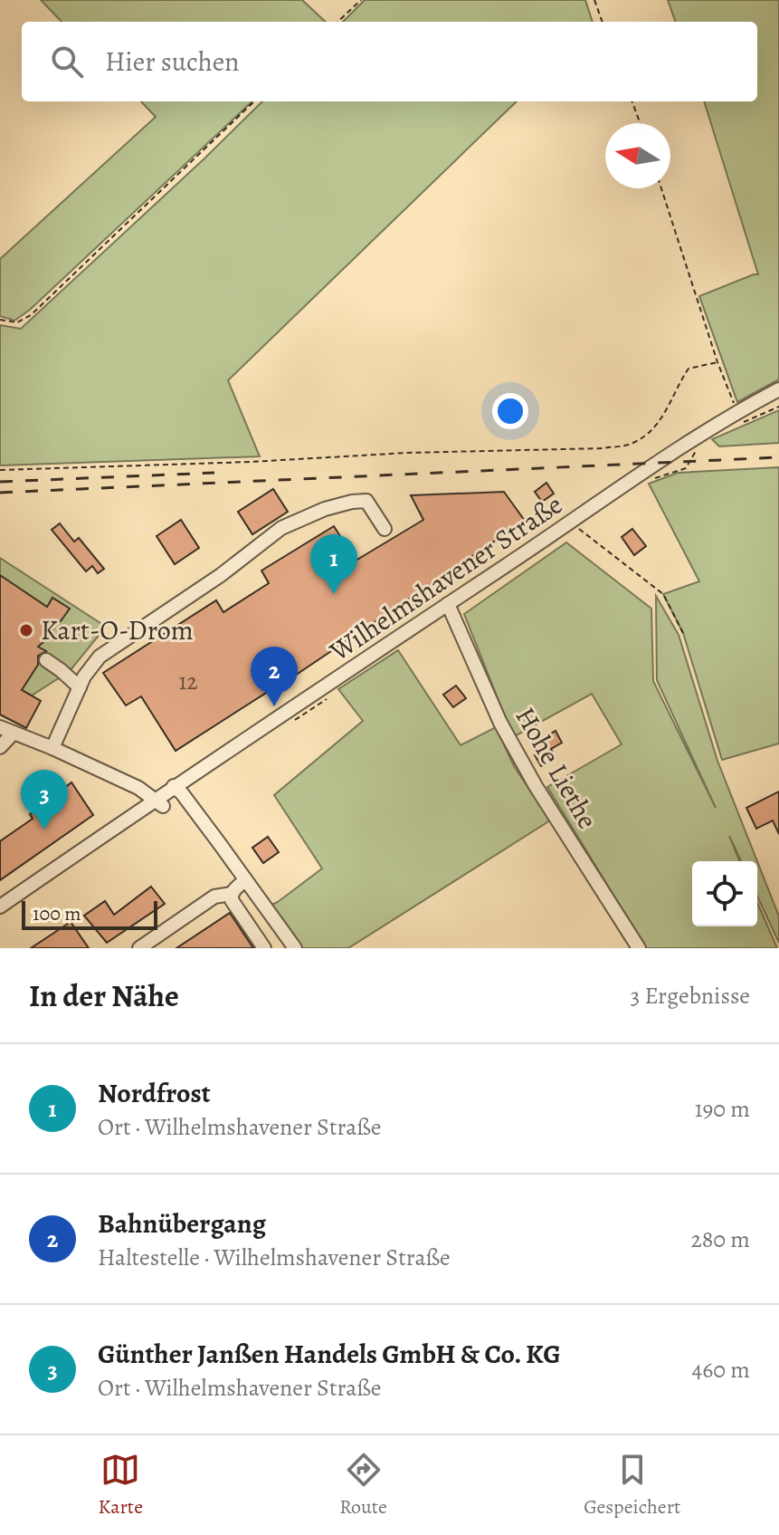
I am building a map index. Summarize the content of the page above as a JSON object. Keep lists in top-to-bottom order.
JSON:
{
  "streets": {
    "street": ["Wilhelmshavener Straße", "Hohe Liethe"]
  },
  "crossings": [
    ["Wilhelmshavener Straße", "Hohe Liethe"]
  ],
  "places": ["Kart-O-Drom"],
  "house_numbers": ["12"],
  "scale_bar": "100 m",
  "north": "left",
  "page": {
    "search": "Hier suchen",
    "pins": ["1", "2", "3"],
    "scale": "100 m",
    "heading": ["In der Nähe", "3 Ergebnisse"],
    "list": [
      {
        "mark": "1",
        "name": "Nordfrost",
        "note": "Ort · Wilhelmshavener Straße",
        "value": "190 m"
      },
      {
        "mark": "2",
        "name": "Bahnübergang",
        "note": "Haltestelle · Wilhelmshavener Straße",
        "value": "280 m"
      },
      {
        "mark": "3",
        "name": "Günther Janßen Handels GmbH & Co. KG",
        "note": "Ort · Wilhelmshavener Straße",
        "value": "460 m"
      }
    ],
    "nav": ["Karte", "Route", "Gespeichert"]
  }
}
